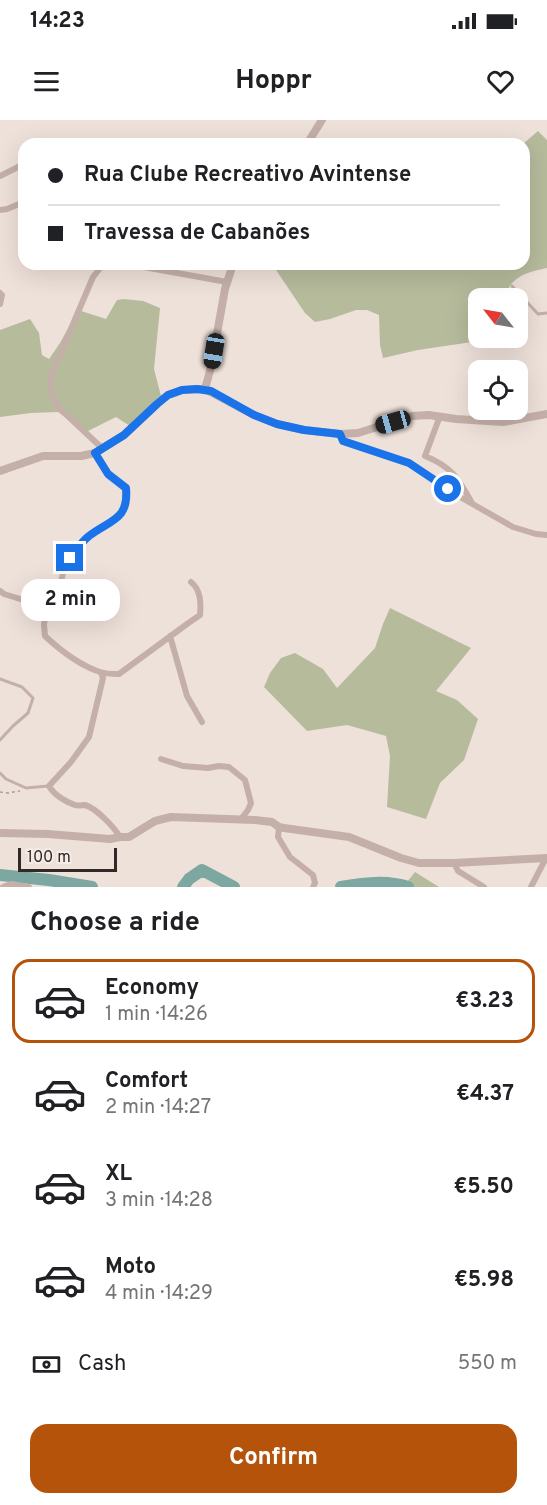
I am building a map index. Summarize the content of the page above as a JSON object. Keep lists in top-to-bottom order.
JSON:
{
  "scale_bar": "100 m",
  "north": "top left",
  "page": {
    "status": "14:23",
    "header": "Hoppr",
    "banner": ["Rua Clube Recreativo Avintense", "Travessa de Cabanões"],
    "bubble": "2 min",
    "scale": "100 m",
    "heading": "Choose a ride",
    "list": [
      {
        "name": "Economy",
        "note": "1 min · 14:26",
        "value": "€3.23"
      },
      {
        "name": "Comfort",
        "note": "2 min · 14:27",
        "value": "€4.37"
      },
      {
        "name": "XL",
        "note": "3 min · 14:28",
        "value": "€5.50"
      },
      {
        "name": "Moto",
        "note": "4 min · 14:29",
        "value": "€5.98"
      }
    ],
    "pay": ["Cash", "550 m"],
    "buttons": "Confirm"
  }
}
